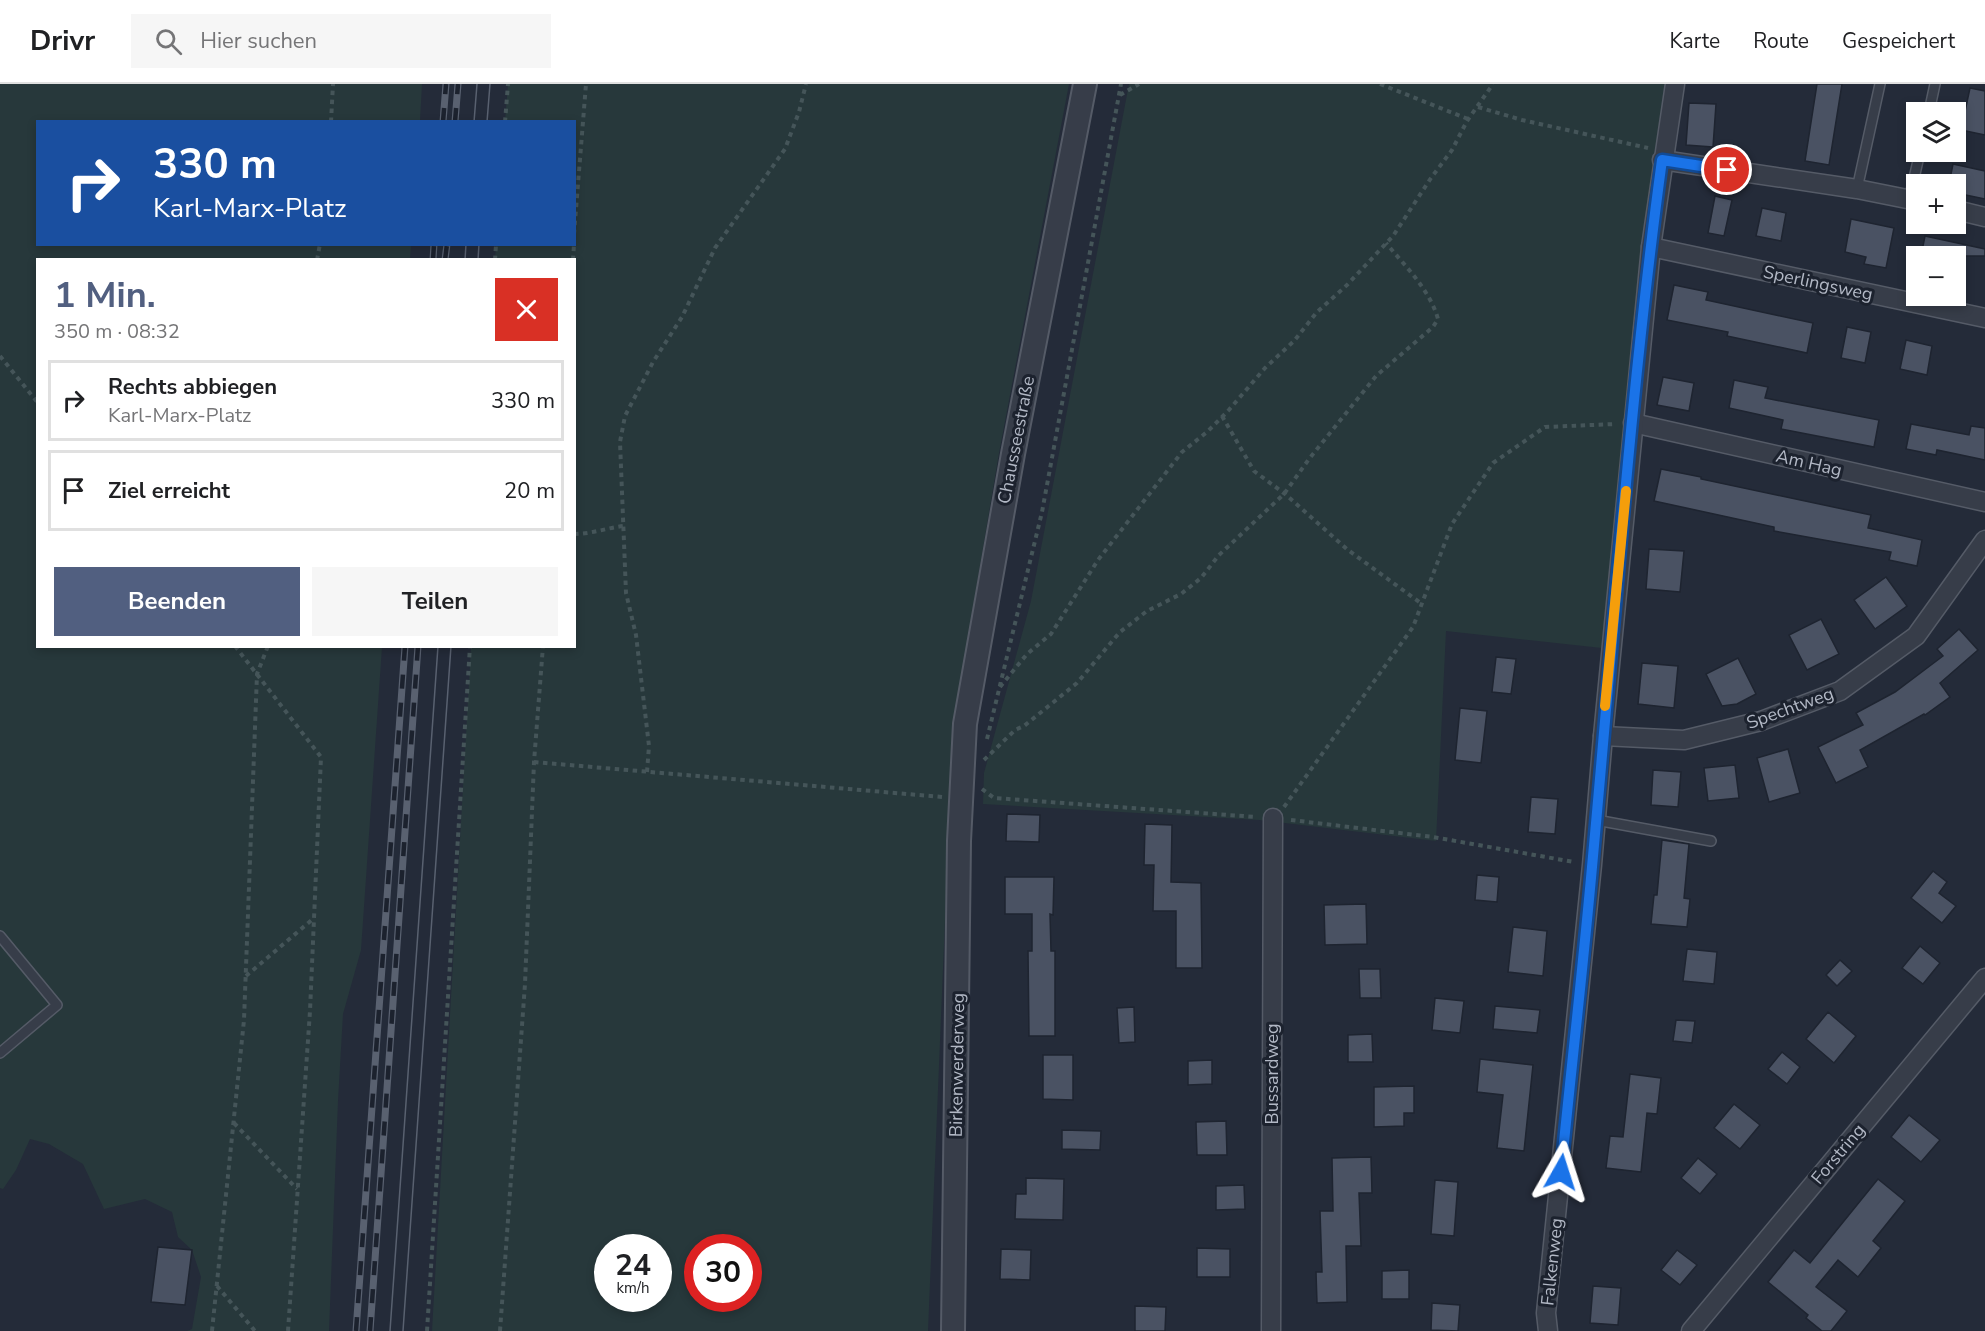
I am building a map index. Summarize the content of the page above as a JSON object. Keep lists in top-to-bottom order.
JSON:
{
  "streets": {
    "street": [
      "Sperlingsweg",
      "Chausseestraße",
      "Am Hag",
      "Spechtweg",
      "Birkenwerderweg",
      "Bussardweg",
      "Forstring",
      "Falkenweg"
    ]
  },
  "crossings": [
    ["Sperlingsweg", "Falkenweg"],
    ["Chausseestraße", "Birkenwerderweg"],
    ["Am Hag", "Falkenweg"],
    ["Spechtweg", "Falkenweg"]
  ],
  "page": {
    "header": "Drivr",
    "search": "Hier suchen",
    "nav": ["Karte", "Route", "Gespeichert"],
    "map_buttons": ["+", "−"],
    "turn": ["330 m", "Karl-Marx-Platz"],
    "heading": ["1 Min.", "350 m · 08:32"],
    "list": [
      {
        "name": "Rechts abbiegen",
        "note": "Karl-Marx-Platz",
        "value": "330 m"
      },
      {
        "name": "Ziel erreicht",
        "value": "20 m"
      }
    ],
    "buttons": ["Beenden", "Teilen"],
    "speed": "24 km/h",
    "limit": "30"
  }
}
